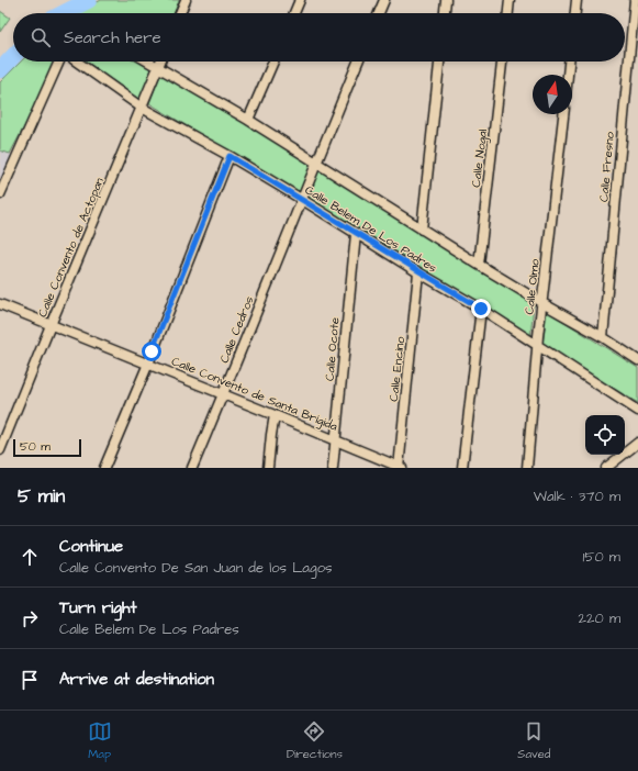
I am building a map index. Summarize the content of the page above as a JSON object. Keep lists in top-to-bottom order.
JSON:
{
  "streets": {
    "street": [
      "Calle Nogal",
      "Calle Fresno",
      "Calle Belem De Los Padres",
      "Calle Convento de Actopan",
      "Calle Olmo",
      "Calle Cedros",
      "Calle Ocote",
      "Calle Encino",
      "Calle Convento de Santa Brígida"
    ]
  },
  "crossings": [
    ["Calle Belem De Los Padres", "Calle Convento de Actopan"],
    ["Calle Belem De Los Padres", "Calle Olmo"],
    ["Calle Belem De Los Padres", "Calle Cedros"],
    ["Calle Belem De Los Padres", "Calle Ocote"],
    ["Calle Belem De Los Padres", "Calle Encino"],
    ["Calle Convento de Actopan", "Calle Convento de Santa Brígida"],
    ["Calle Cedros", "Calle Convento de Santa Brígida"],
    ["Calle Ocote", "Calle Convento de Santa Brígida"],
    ["Calle Encino", "Calle Convento de Santa Brígida"]
  ],
  "scale_bar": "50 m",
  "north": "top",
  "page": {
    "search": "Search here",
    "scale": "50 m",
    "heading": ["5 min", "Walk · 370 m"],
    "list": [
      ["Continue", "Calle Convento De San Juan de los Lagos", "150 m"],
      ["Turn right", "Calle Belem De Los Padres", "220 m"],
      "Arrive at destination"
    ],
    "nav": ["Map", "Directions", "Saved"]
  }
}
